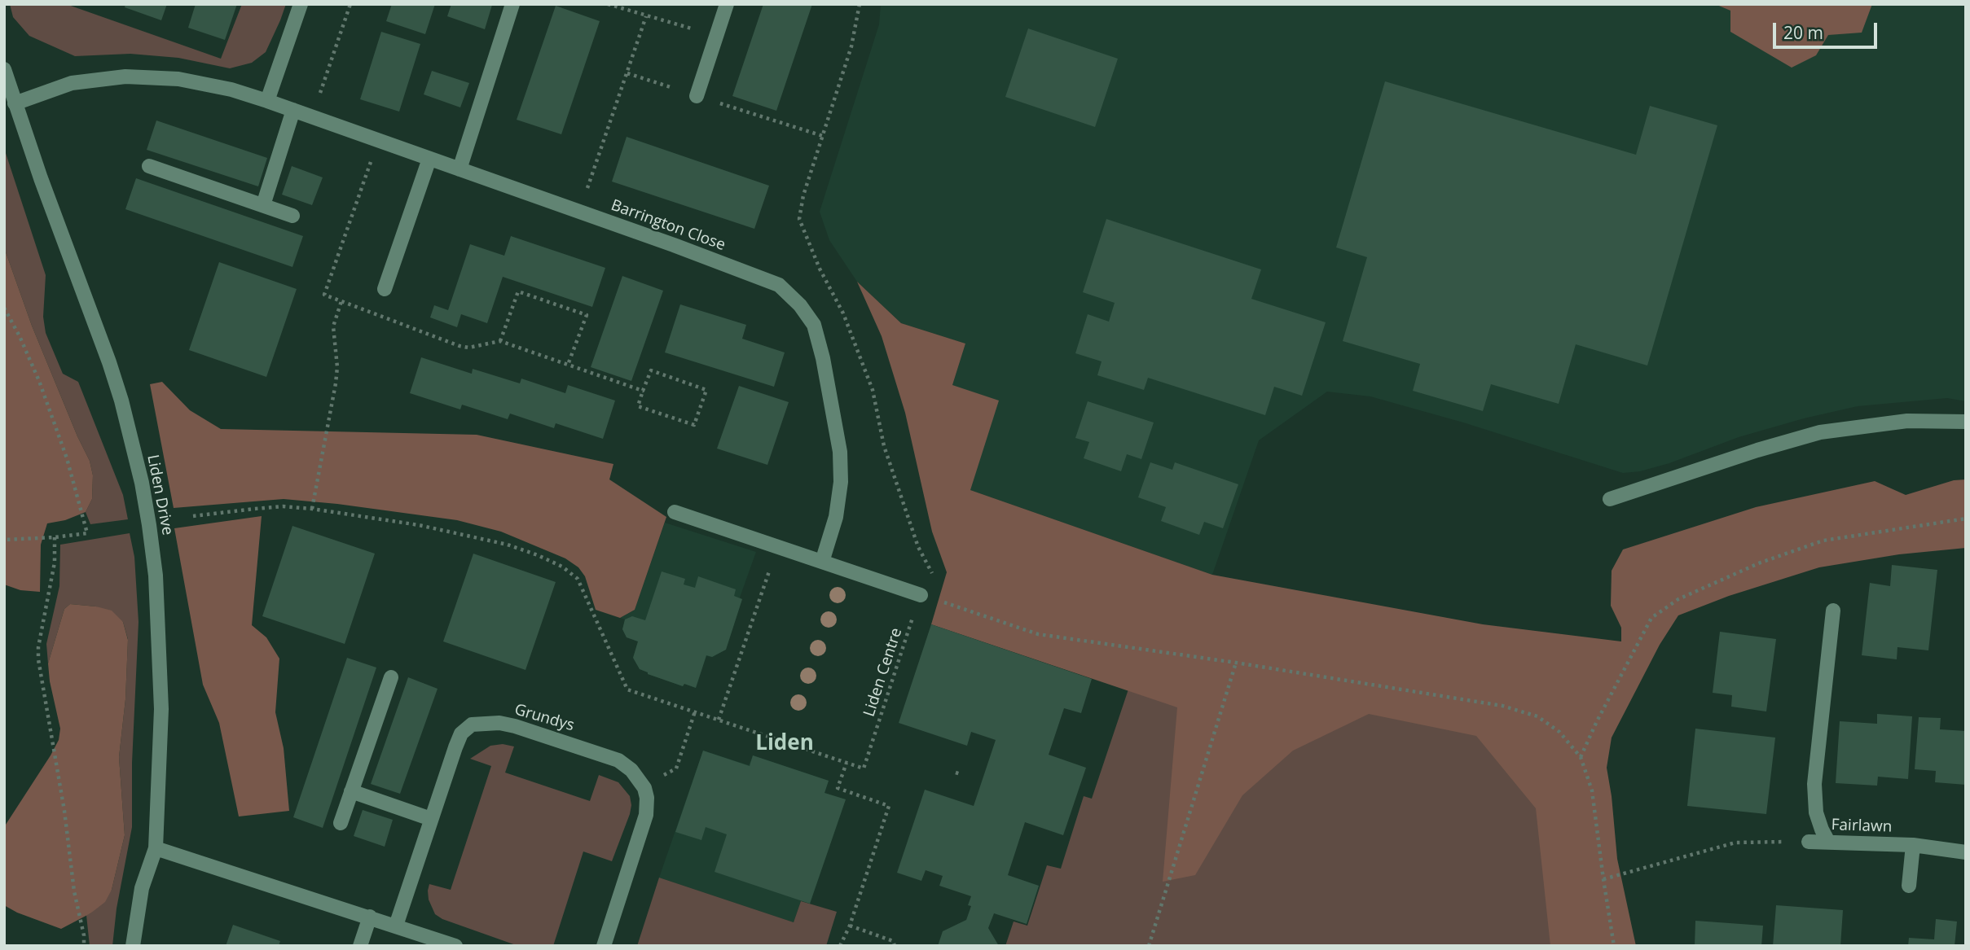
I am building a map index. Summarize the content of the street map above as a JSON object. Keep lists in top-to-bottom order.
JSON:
{
  "streets": {
    "street": [
      "Barrington Close",
      "Liden Drive",
      "Grundys",
      "Fairlawn"
    ],
    "path": ["Liden Centre"]
  },
  "crossings": [
    ["Barrington Close", "Liden Drive"]
  ],
  "districts": ["Liden"],
  "scale_bar": "20 m"
}
